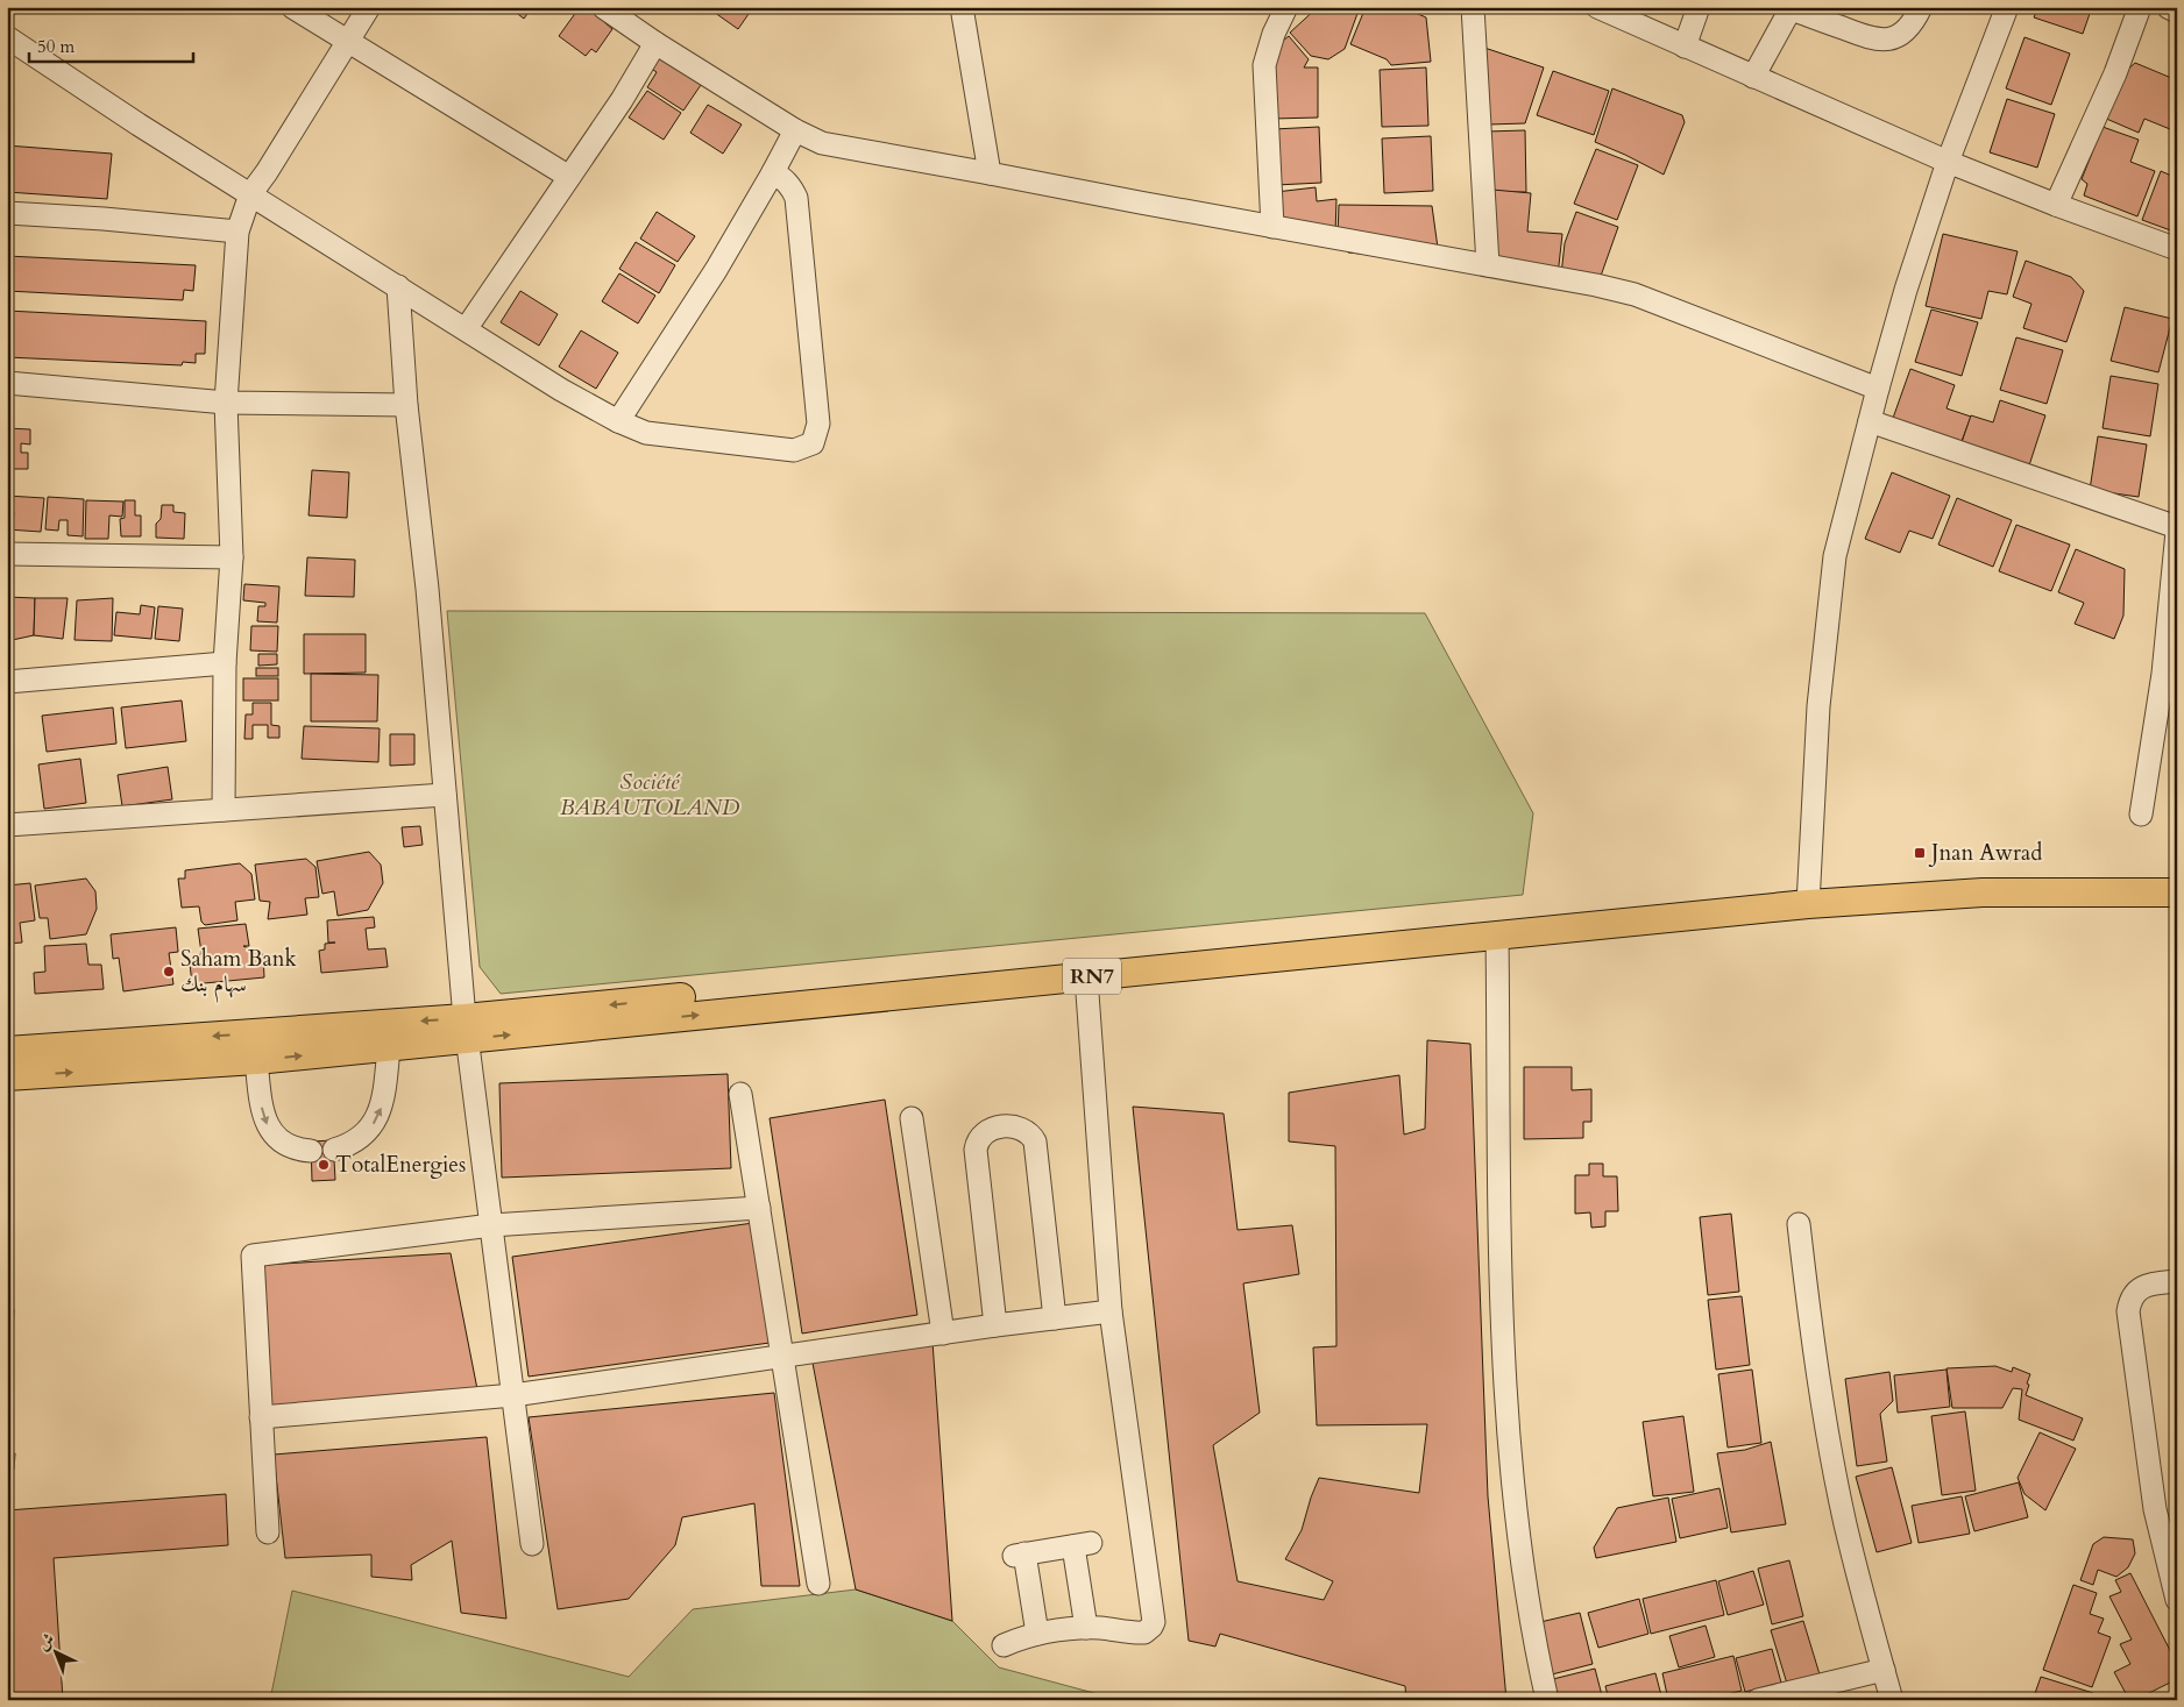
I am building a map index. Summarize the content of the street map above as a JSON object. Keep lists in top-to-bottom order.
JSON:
{
  "streets": {
    "main road": ["RN7"]
  },
  "parks": ["Société BABAUTOLAND"],
  "places": {
    "transit": ["Jnan Awrad"],
    "other": ["Saham Bank سهام بنك", "TotalEnergies"]
  },
  "scale_bar": "50 m",
  "north": "top left"
}
